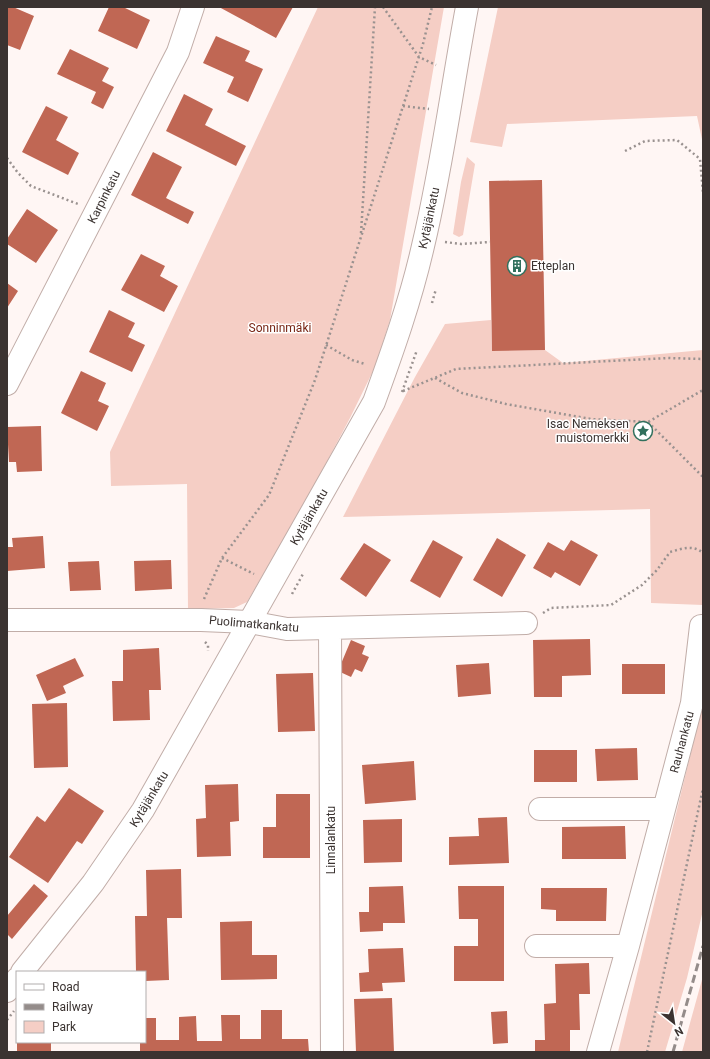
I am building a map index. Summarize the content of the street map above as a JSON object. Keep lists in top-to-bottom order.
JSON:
{
  "streets": {
    "street": [
      "Karpinkatu",
      "Kytäjänkatu",
      "Puolimatkankatu",
      "Rauhankatu",
      "Linnalankatu"
    ]
  },
  "crossings": [
    ["Kytäjänkatu", "Puolimatkankatu"],
    ["Puolimatkankatu", "Linnalankatu"]
  ],
  "parks": ["Sonninmäki"],
  "places": {
    "building": ["Etteplan"],
    "place": ["Isac Nemeksen muistomerkki"]
  },
  "legend": ["Road", "Railway", "Park"],
  "north": "bottom right"
}
